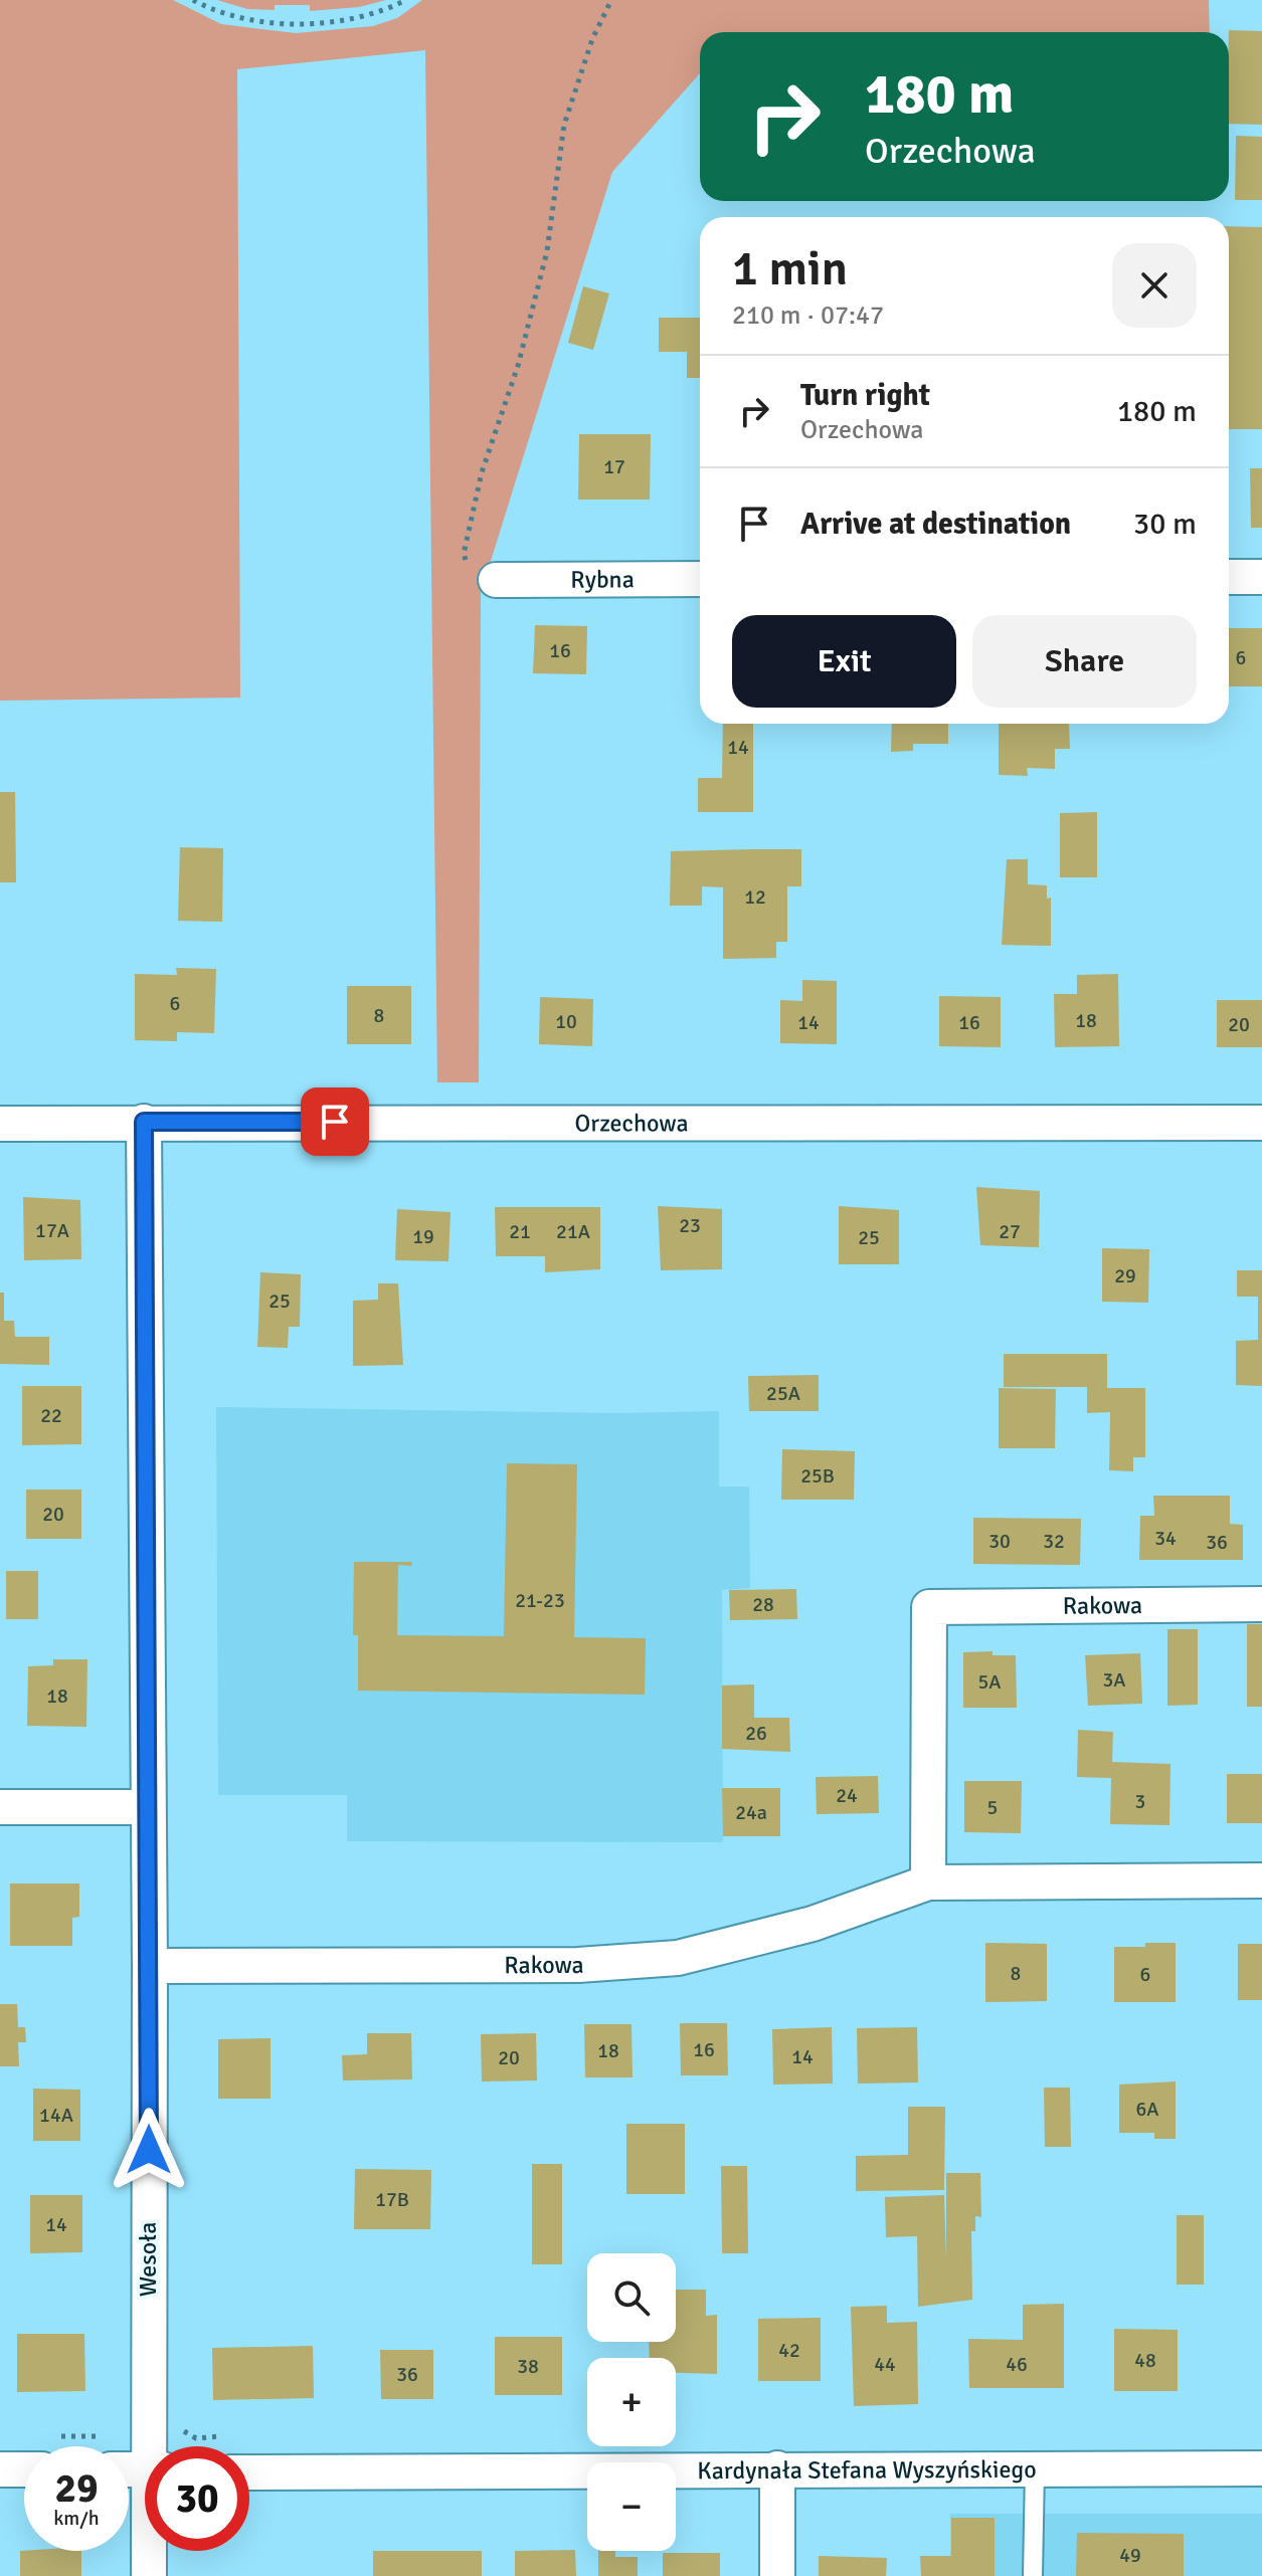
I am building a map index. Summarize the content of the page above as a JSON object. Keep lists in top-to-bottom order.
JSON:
{
  "streets": {
    "street": [
      "Rybna",
      "Orzechowa",
      "Rakowa",
      "Wesoła",
      "Kardynała Stefana Wyszyńskiego"
    ]
  },
  "crossings": [
    ["Orzechowa", "Wesoła"],
    ["Rakowa", "Wesoła"]
  ],
  "house_numbers": [
    "17",
    "16",
    "6",
    "14",
    "12",
    "6",
    "8",
    "18",
    "10",
    "14",
    "16",
    "20",
    "23",
    "17A",
    "21",
    "21A",
    "27",
    "19",
    "25",
    "29",
    "25",
    "25A",
    "22",
    "25B",
    "20",
    "34",
    "30",
    "32",
    "36",
    "21-23",
    "28",
    "3A",
    "5A",
    "18",
    "26",
    "24",
    "3",
    "5",
    "24a",
    "8",
    "6",
    "16",
    "18",
    "14",
    "20",
    "6A",
    "14A",
    "17B",
    "14",
    "42",
    "48",
    "44",
    "46",
    "38",
    "36",
    "49"
  ],
  "page": {
    "turn": ["180 m", "Orzechowa"],
    "heading": ["1 min", "210 m · 07:47"],
    "list": [
      {
        "name": "Turn right",
        "note": "Orzechowa",
        "value": "180 m"
      },
      {
        "name": "Arrive at destination",
        "value": "30 m"
      }
    ],
    "buttons": ["Exit", "Share"],
    "map_buttons": ["+", "−"],
    "speed": "29 km/h",
    "limit": "30"
  }
}
